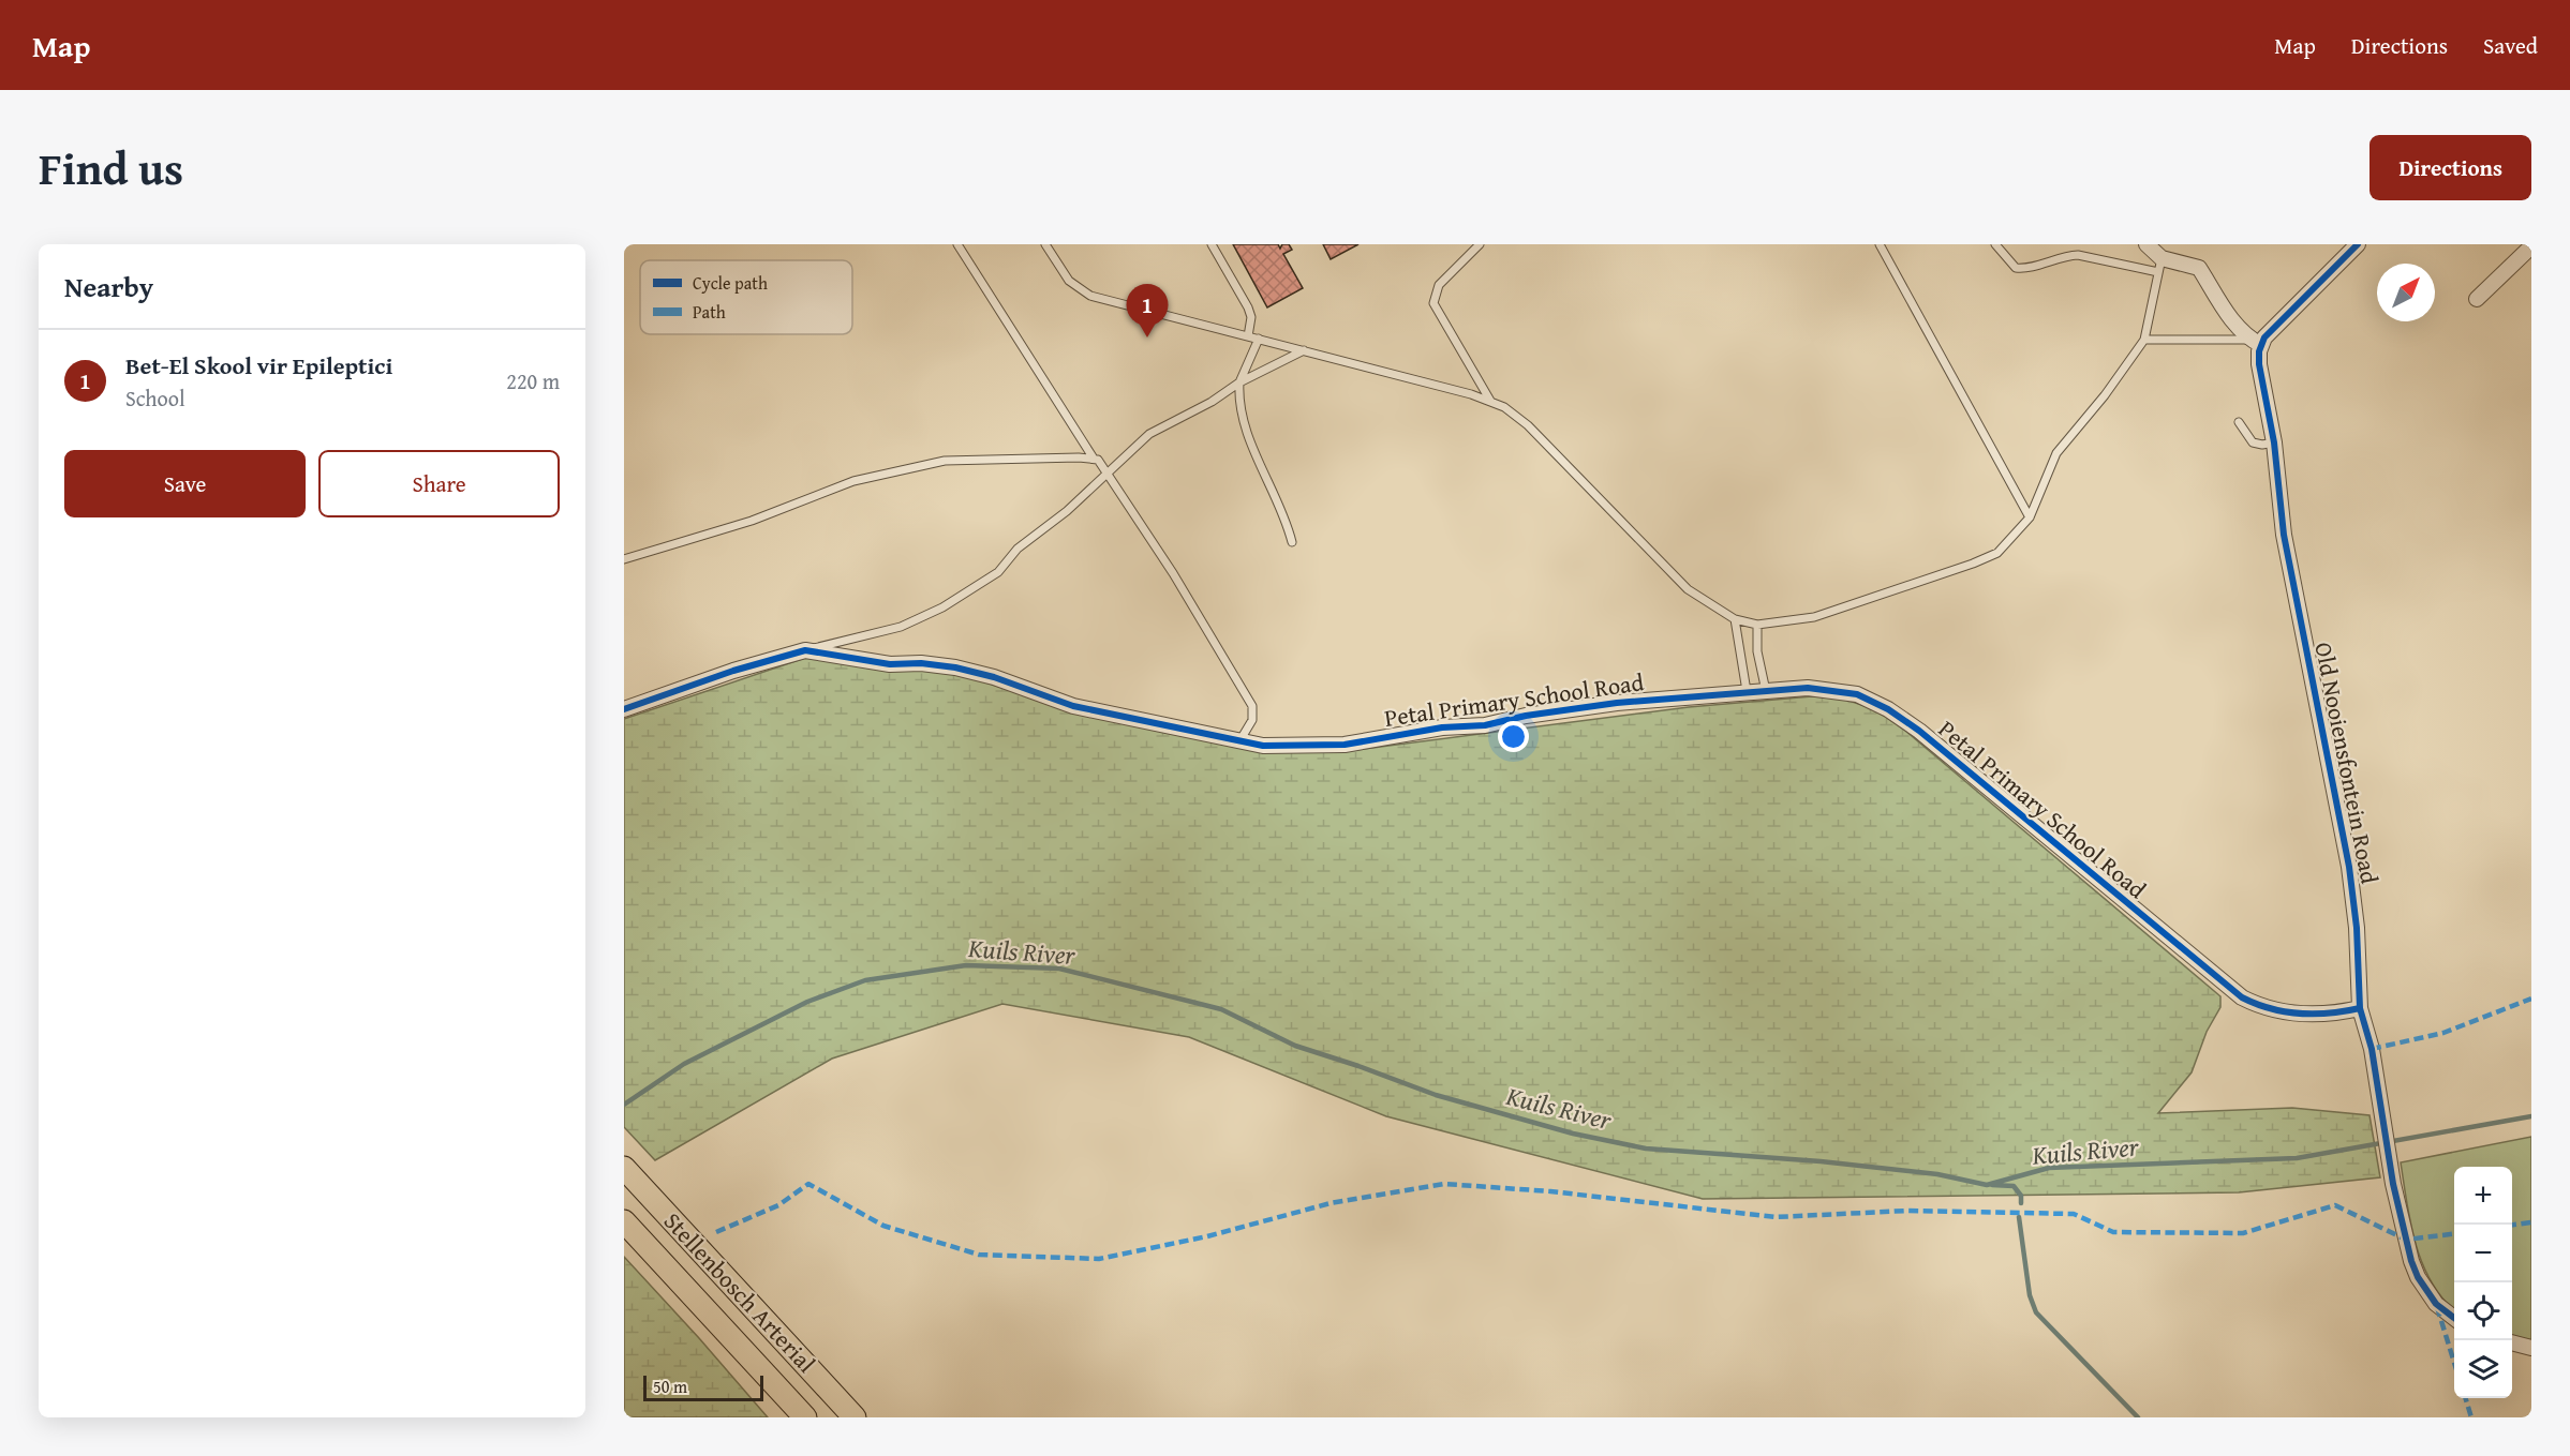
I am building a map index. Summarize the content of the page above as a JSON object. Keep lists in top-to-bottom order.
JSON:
{
  "streets": {
    "main road": ["Stellenbosch Arterial"],
    "street": ["Petal Primary School Road", "Old Nooiensfontein Road"]
  },
  "crossings": [
    ["Petal Primary School Road", "Old Nooiensfontein Road"]
  ],
  "water": ["Kuils River"],
  "legend": ["Cycle path", "Path"],
  "scale_bar": "50 m",
  "north": "top right",
  "page": {
    "header": "Map",
    "nav": ["Map", "Directions", "Saved"],
    "title": "Find us",
    "buttons": [
      "Directions",
      ["Save", "Share"]
    ],
    "heading": "Nearby",
    "pins": "1",
    "list": [
      {
        "mark": "1",
        "name": "Bet-El Skool vir Epileptici",
        "note": "School",
        "value": "220 m"
      }
    ],
    "map_buttons": ["+", "−"],
    "scale": "50 m"
  }
}
